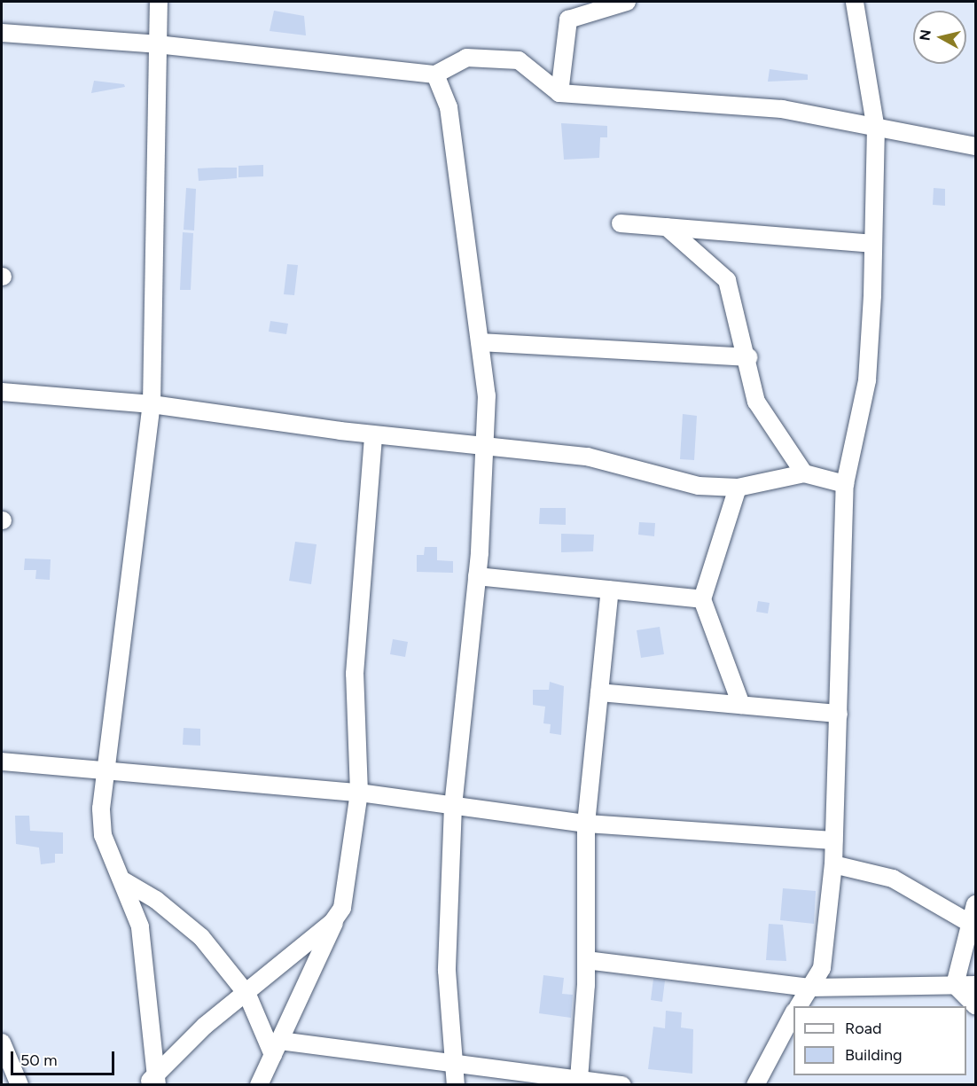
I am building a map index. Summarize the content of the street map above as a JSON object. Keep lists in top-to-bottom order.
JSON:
{
  "legend": ["Road", "Building"],
  "scale_bar": "50 m",
  "north": "left"
}
